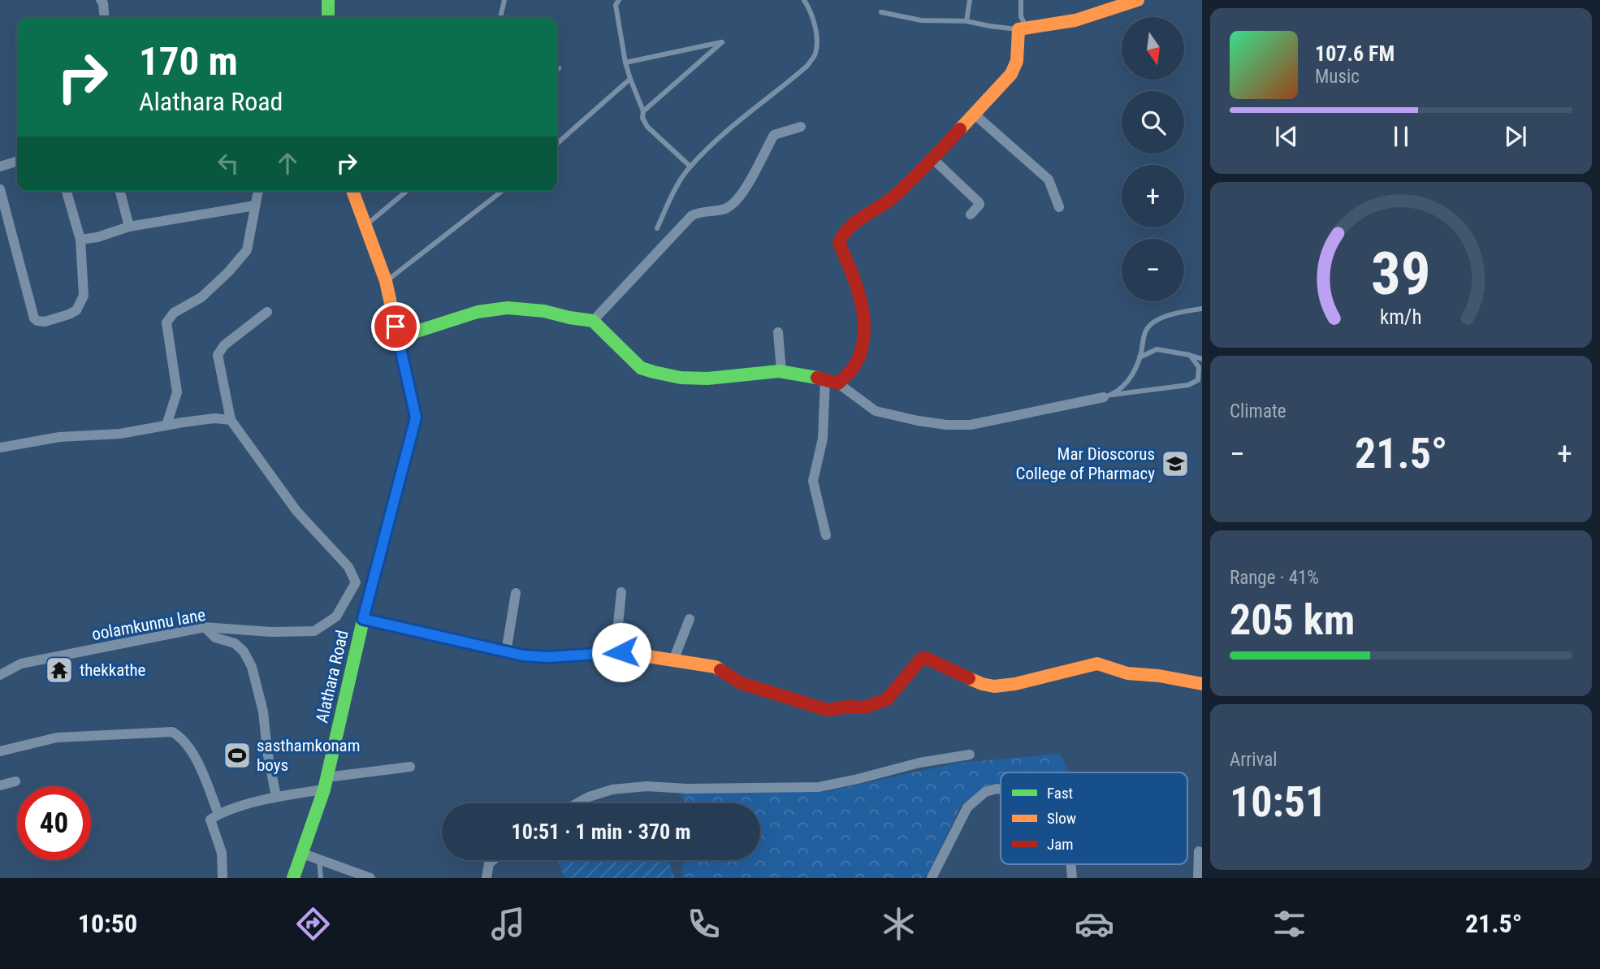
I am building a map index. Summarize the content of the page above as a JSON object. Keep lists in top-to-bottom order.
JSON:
{
  "streets": {
    "street": ["oolamkunnu lane", "Alathara Road"]
  },
  "places": {
    "school or university": ["Mar Dioscorus College of Pharmacy"],
    "temple": ["thekkathe"],
    "sports": ["sasthamkonam boys"]
  },
  "legend": ["Fast", "Slow", "Jam"],
  "north": "bottom",
  "page": {
    "map_buttons": ["+", "−"],
    "turn": ["170 m", "Alathara Road"],
    "song": ["107.6 FM", "Music"],
    "tile": [
      "Climate",
      ["Range · 41%", "205 km"],
      ["Arrival", "10:51"]
    ],
    "heat": ["−", "21.5°", "+"],
    "limit": "40",
    "trip": "10:51 · 1 min · 370 m",
    "tabs": ["10:50", "21.5°"],
    "gauge": ["39", "km/h"]
  }
}
